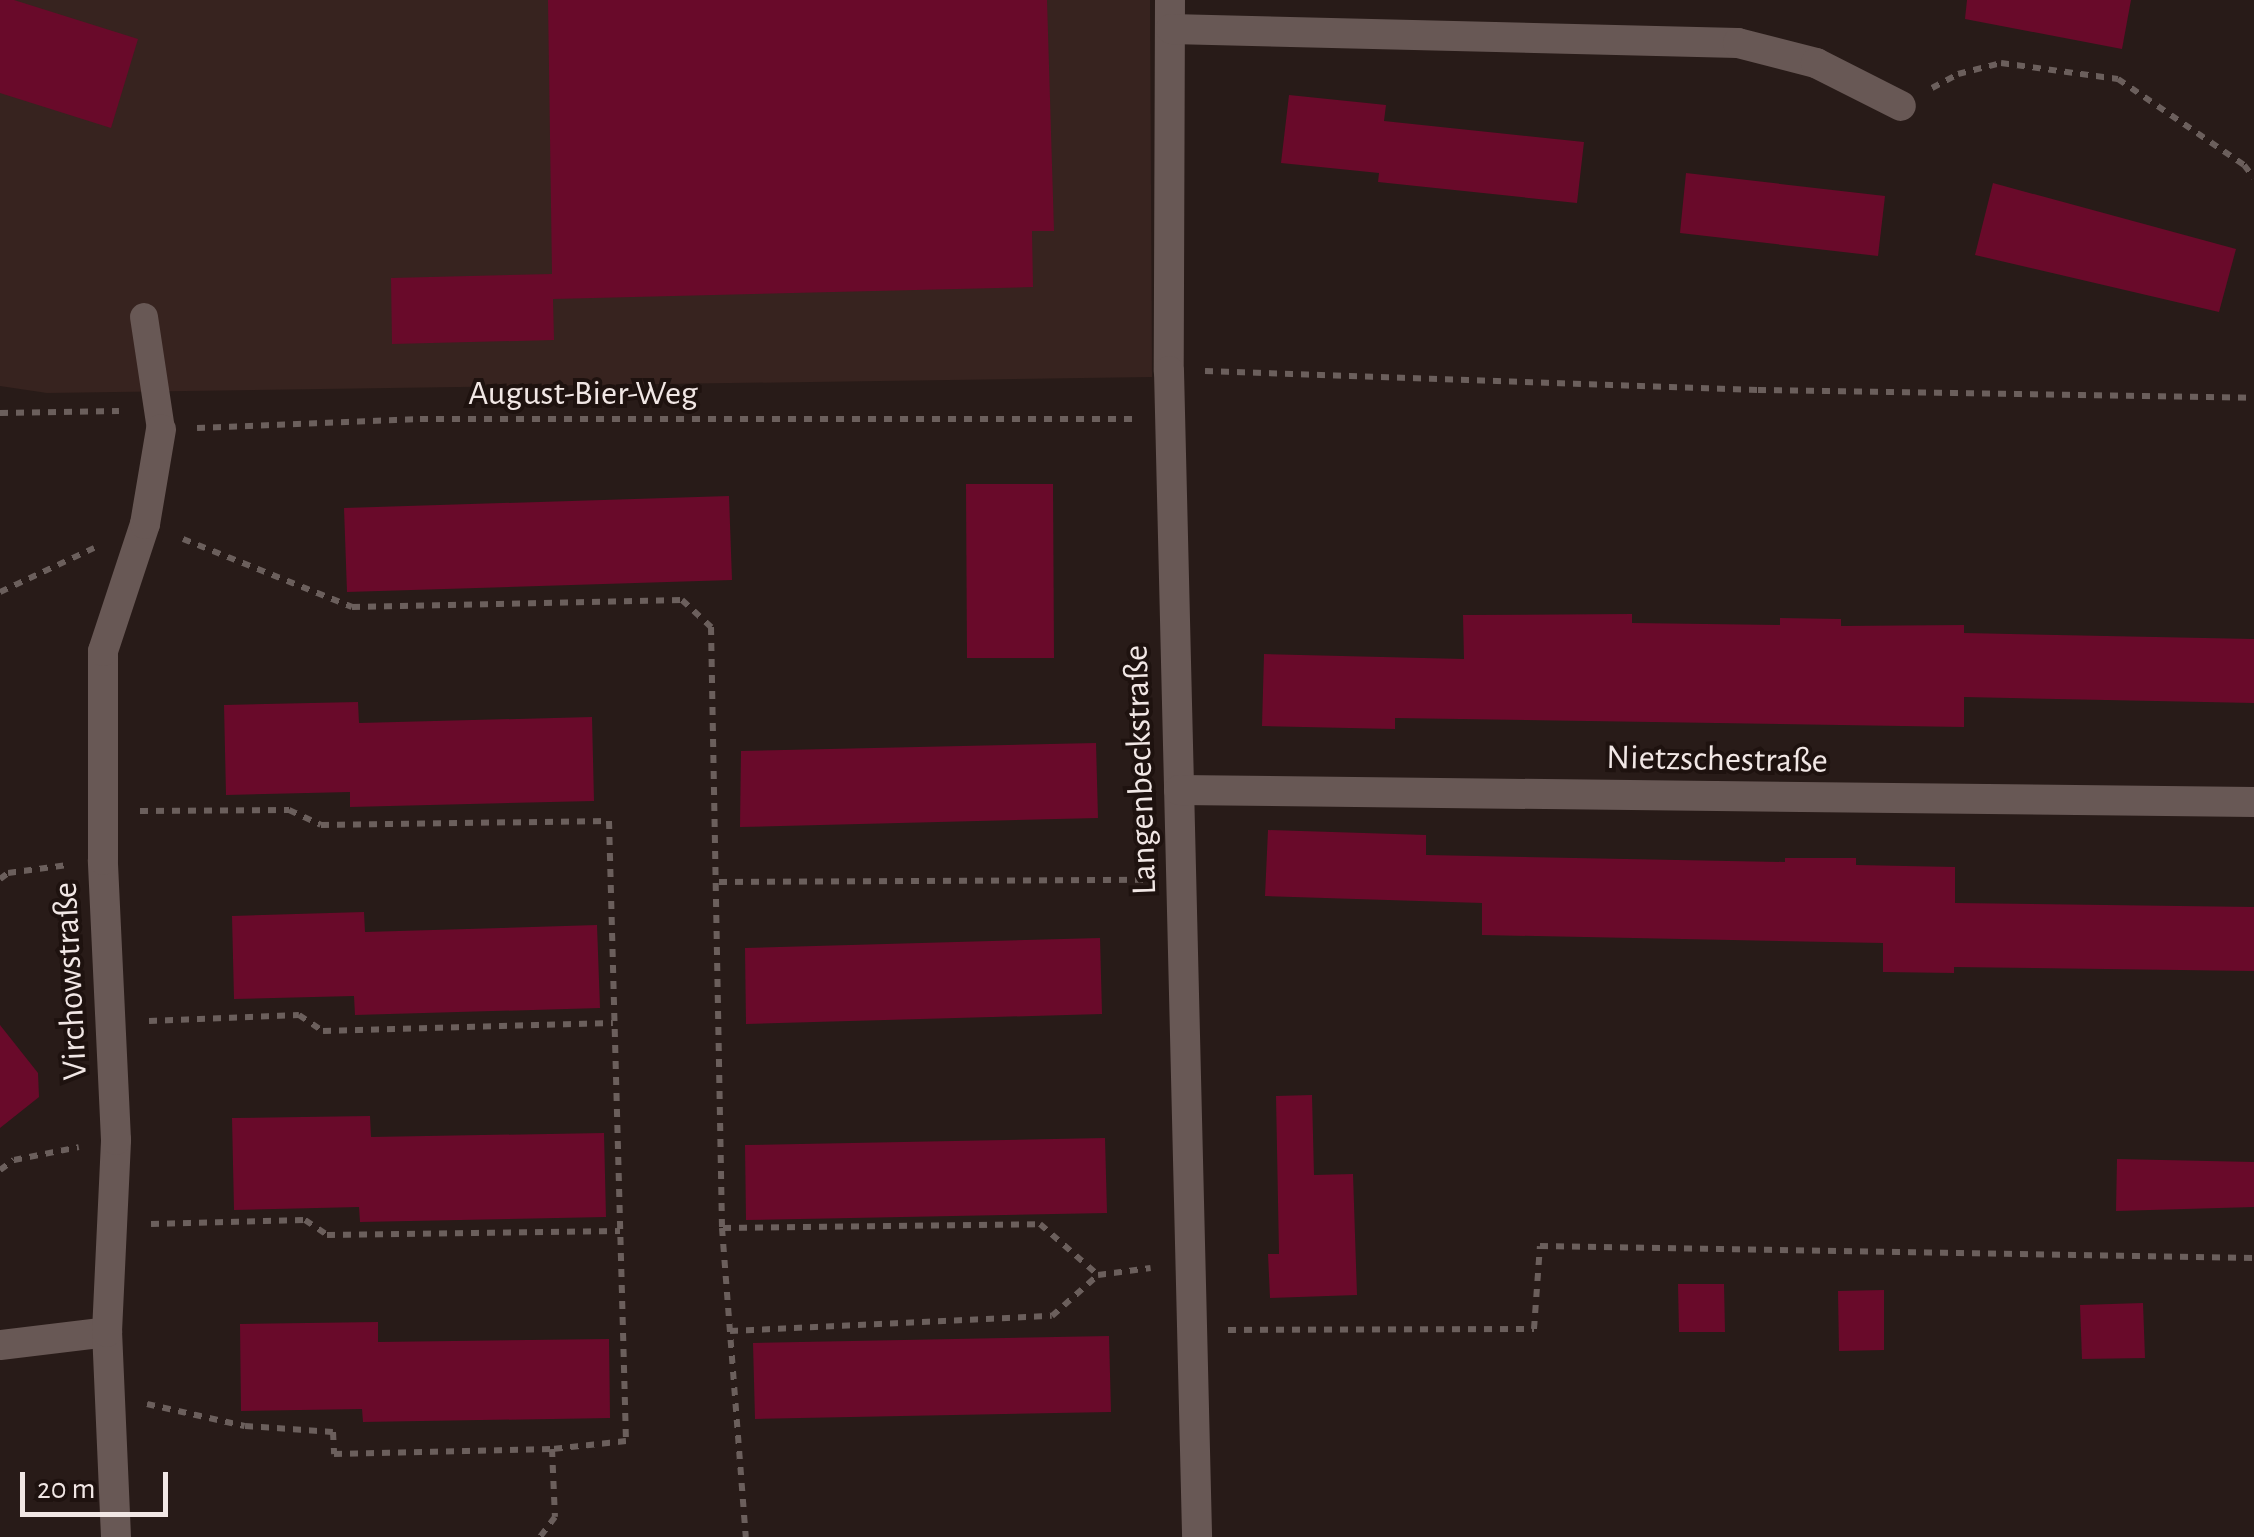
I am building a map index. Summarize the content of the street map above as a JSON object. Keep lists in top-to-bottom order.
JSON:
{
  "streets": {
    "street": ["Nietzschestraße", "Langenbeckstraße", "Virchowstraße"],
    "path": ["August-Bier-Weg"]
  },
  "crossings": [
    ["August-Bier-Weg", "Langenbeckstraße"],
    ["August-Bier-Weg", "Virchowstraße"],
    ["Nietzschestraße", "Langenbeckstraße"]
  ],
  "scale_bar": "20 m"
}
